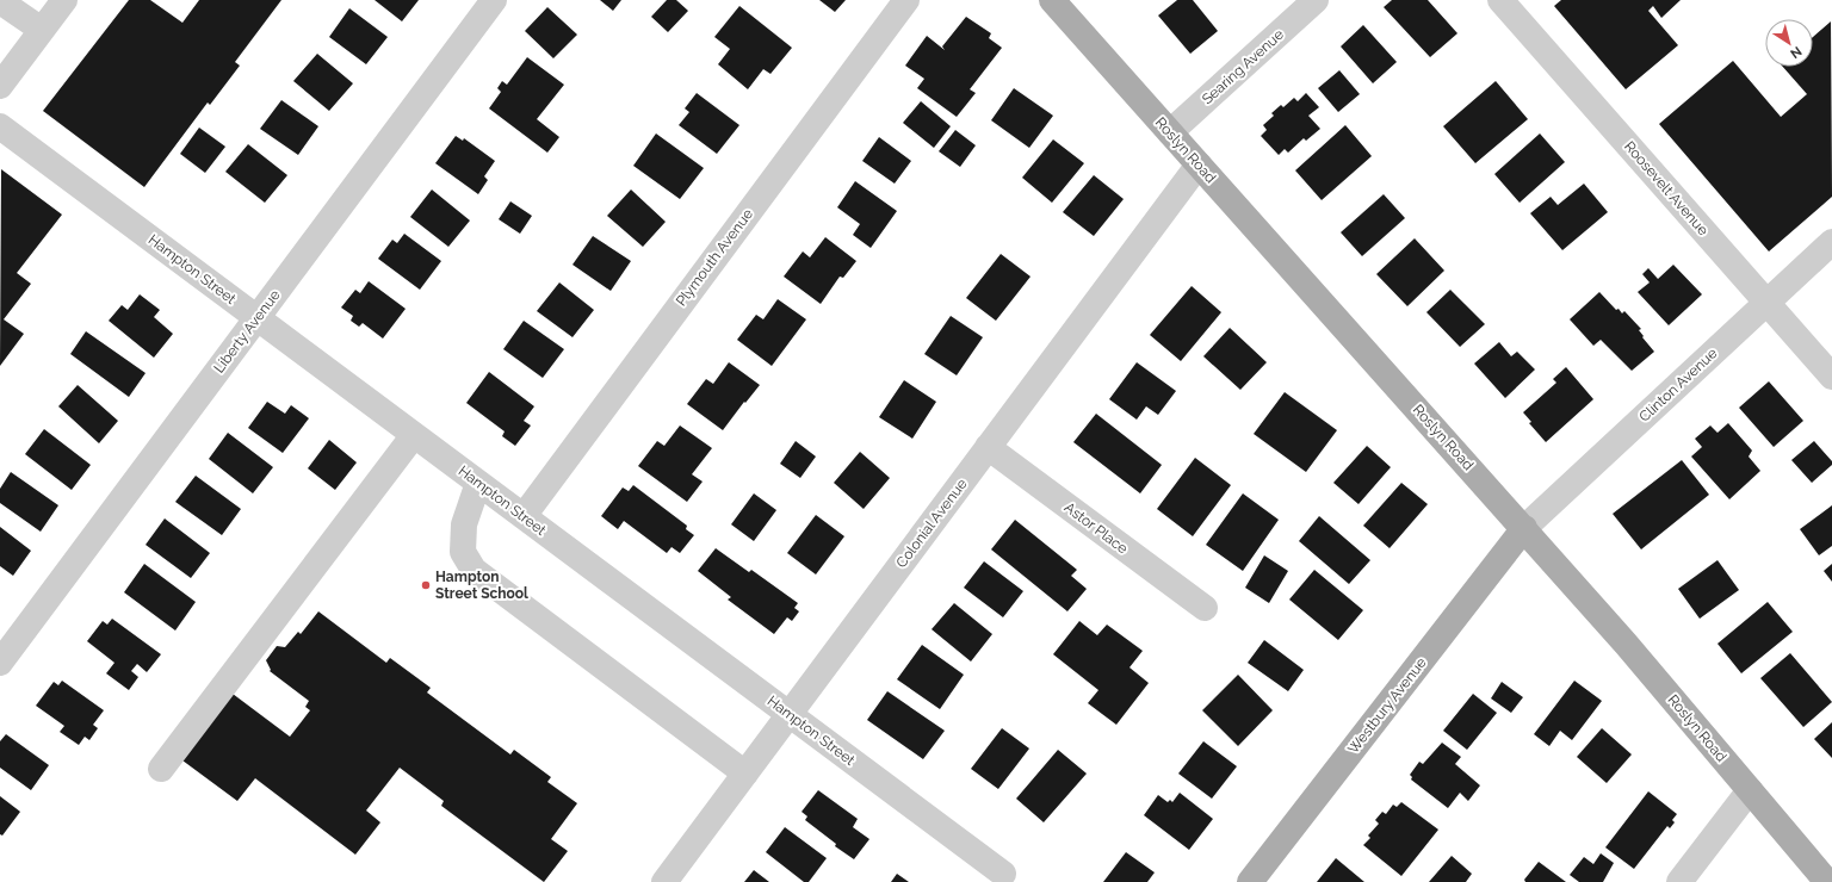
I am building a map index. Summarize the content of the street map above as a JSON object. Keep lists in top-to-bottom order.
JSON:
{
  "streets": {
    "main road": ["Roslyn Road", "Westbury Avenue"],
    "street": [
      "Searing Avenue",
      "Roosevelt Avenue",
      "Plymouth Avenue",
      "Hampton Street",
      "Liberty Avenue",
      "Clinton Avenue",
      "Colonial Avenue",
      "Astor Place"
    ]
  },
  "crossings": [
    ["Searing Avenue", "Roslyn Road"],
    ["Roslyn Road", "Clinton Avenue"],
    ["Roslyn Road", "Colonial Avenue"],
    ["Roslyn Road", "Westbury Avenue"],
    ["Roosevelt Avenue", "Clinton Avenue"],
    ["Plymouth Avenue", "Hampton Street"],
    ["Hampton Street", "Liberty Avenue"],
    ["Hampton Street", "Colonial Avenue"],
    ["Clinton Avenue", "Westbury Avenue"],
    ["Colonial Avenue", "Astor Place"]
  ],
  "places": ["Hampton Street School"],
  "north": "bottom right"
}
